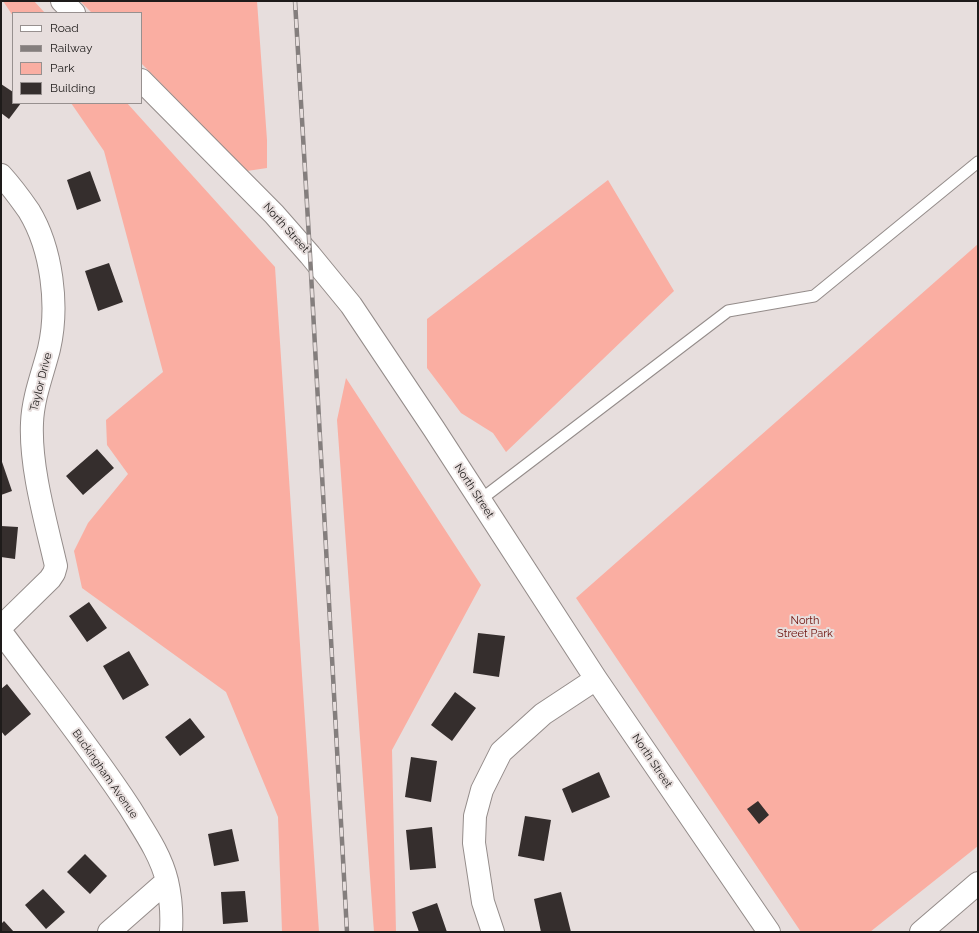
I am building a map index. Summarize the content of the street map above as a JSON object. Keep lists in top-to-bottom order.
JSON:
{
  "streets": {
    "street": ["North Street", "Taylor Drive", "Buckingham Avenue"]
  },
  "parks": ["North Street Park"],
  "legend": [
    "Road",
    "Railway",
    "Park",
    "Building"
  ]
}
